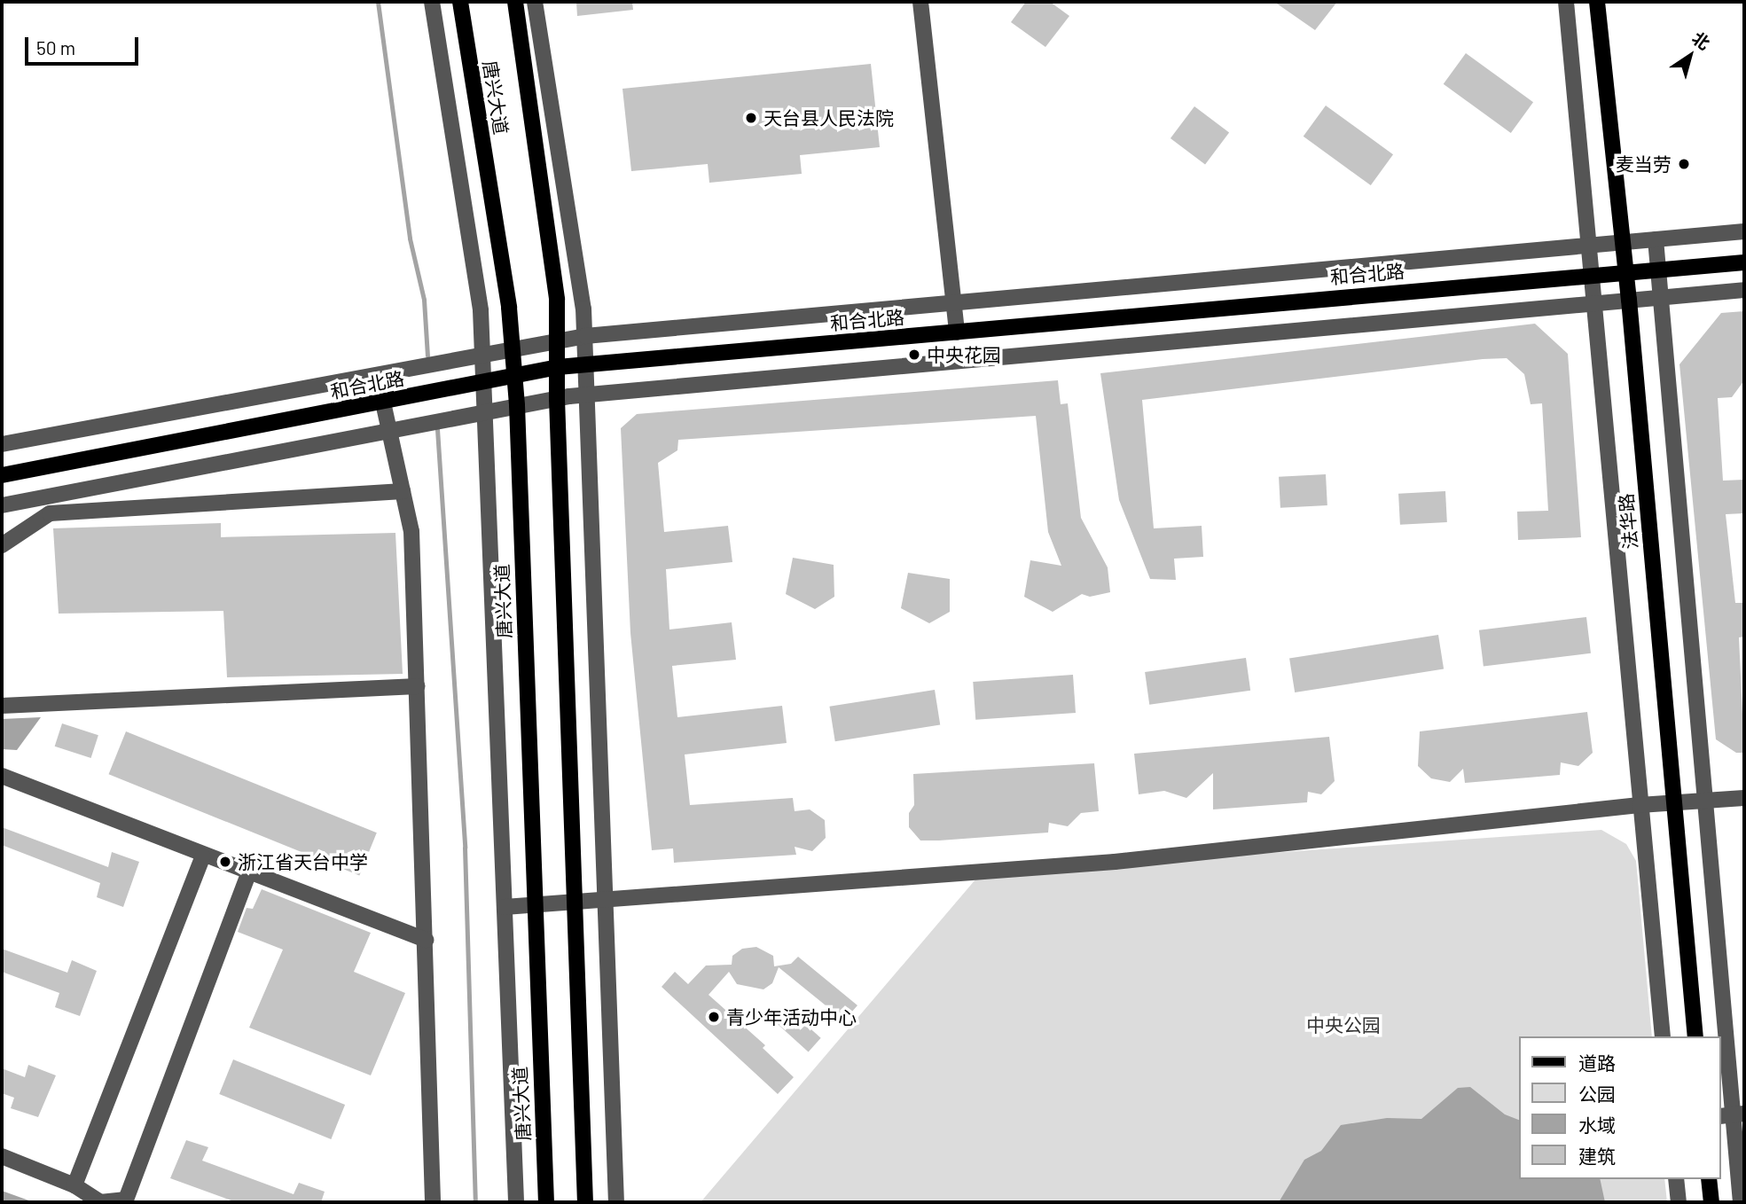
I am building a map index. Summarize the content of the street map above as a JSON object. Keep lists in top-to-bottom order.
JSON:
{
  "streets": {
    "main road": ["唐兴大道", "和合北路", "法华路"]
  },
  "crossings": [
    ["唐兴大道", "和合北路"],
    ["和合北路", "法华路"]
  ],
  "parks": ["中央公园"],
  "places": [
    "天台县人民法院",
    "麦当劳",
    "中央花园",
    "浙江省天台中学",
    "青少年活动中心"
  ],
  "legend": [
    "道路",
    "公园",
    "水域",
    "建筑"
  ],
  "scale_bar": "50 m",
  "north": "top right"
}
